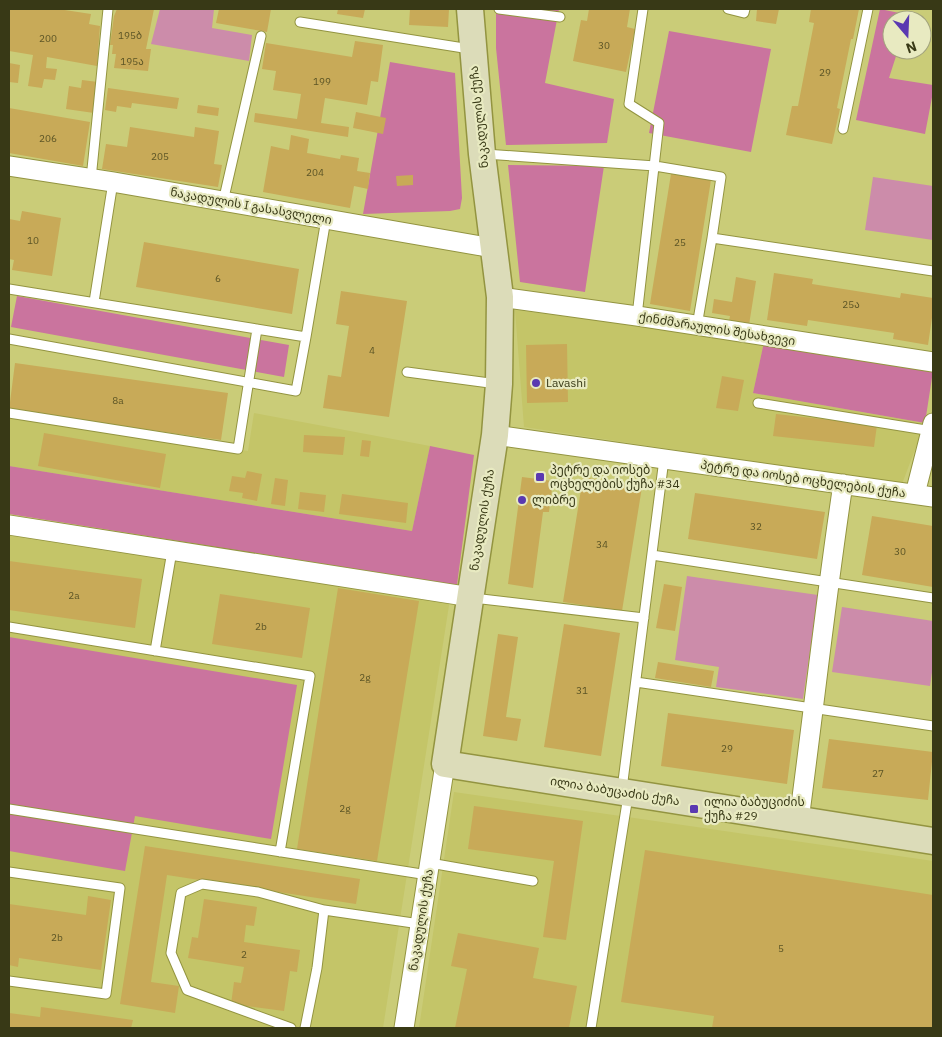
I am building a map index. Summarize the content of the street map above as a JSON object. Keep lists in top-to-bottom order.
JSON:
{
  "streets": {
    "street": [
      "ნაკადულის ქუჩა",
      "ნაკადულის I გასასვლელი",
      "ქინძმარაულის შესახვევი",
      "პეტრე და იოსებ ოცხელების ქუჩა",
      "ილია ბაბუცაძის ქუჩა"
    ]
  },
  "crossings": [
    ["ნაკადულის ქუჩა", "ნაკადულის I გასასვლელი"],
    ["ნაკადულის ქუჩა", "ქინძმარაულის შესახვევი"],
    ["ნაკადულის ქუჩა", "პეტრე და იოსებ ოცხელების ქუჩა"],
    ["ნაკადულის ქუჩა", "ილია ბაბუცაძის ქუჩა"]
  ],
  "places": {
    "other": ["Lavashi", "ლიბრე"],
    "transit": ["პეტრე და იოსებ ოცხელების ქუჩა #34", "ილია ბაბუციძის ქუჩა #29"]
  },
  "house_numbers": [
    "195ბ",
    "200",
    "30",
    "195ა",
    "29",
    "199",
    "206",
    "205",
    "204",
    "10",
    "25",
    "6",
    "25ა",
    "4",
    "8a",
    "32",
    "34",
    "30",
    "2a",
    "2b",
    "2g",
    "31",
    "29",
    "27",
    "2g",
    "2b",
    "5",
    "2"
  ],
  "north": "bottom"
}
